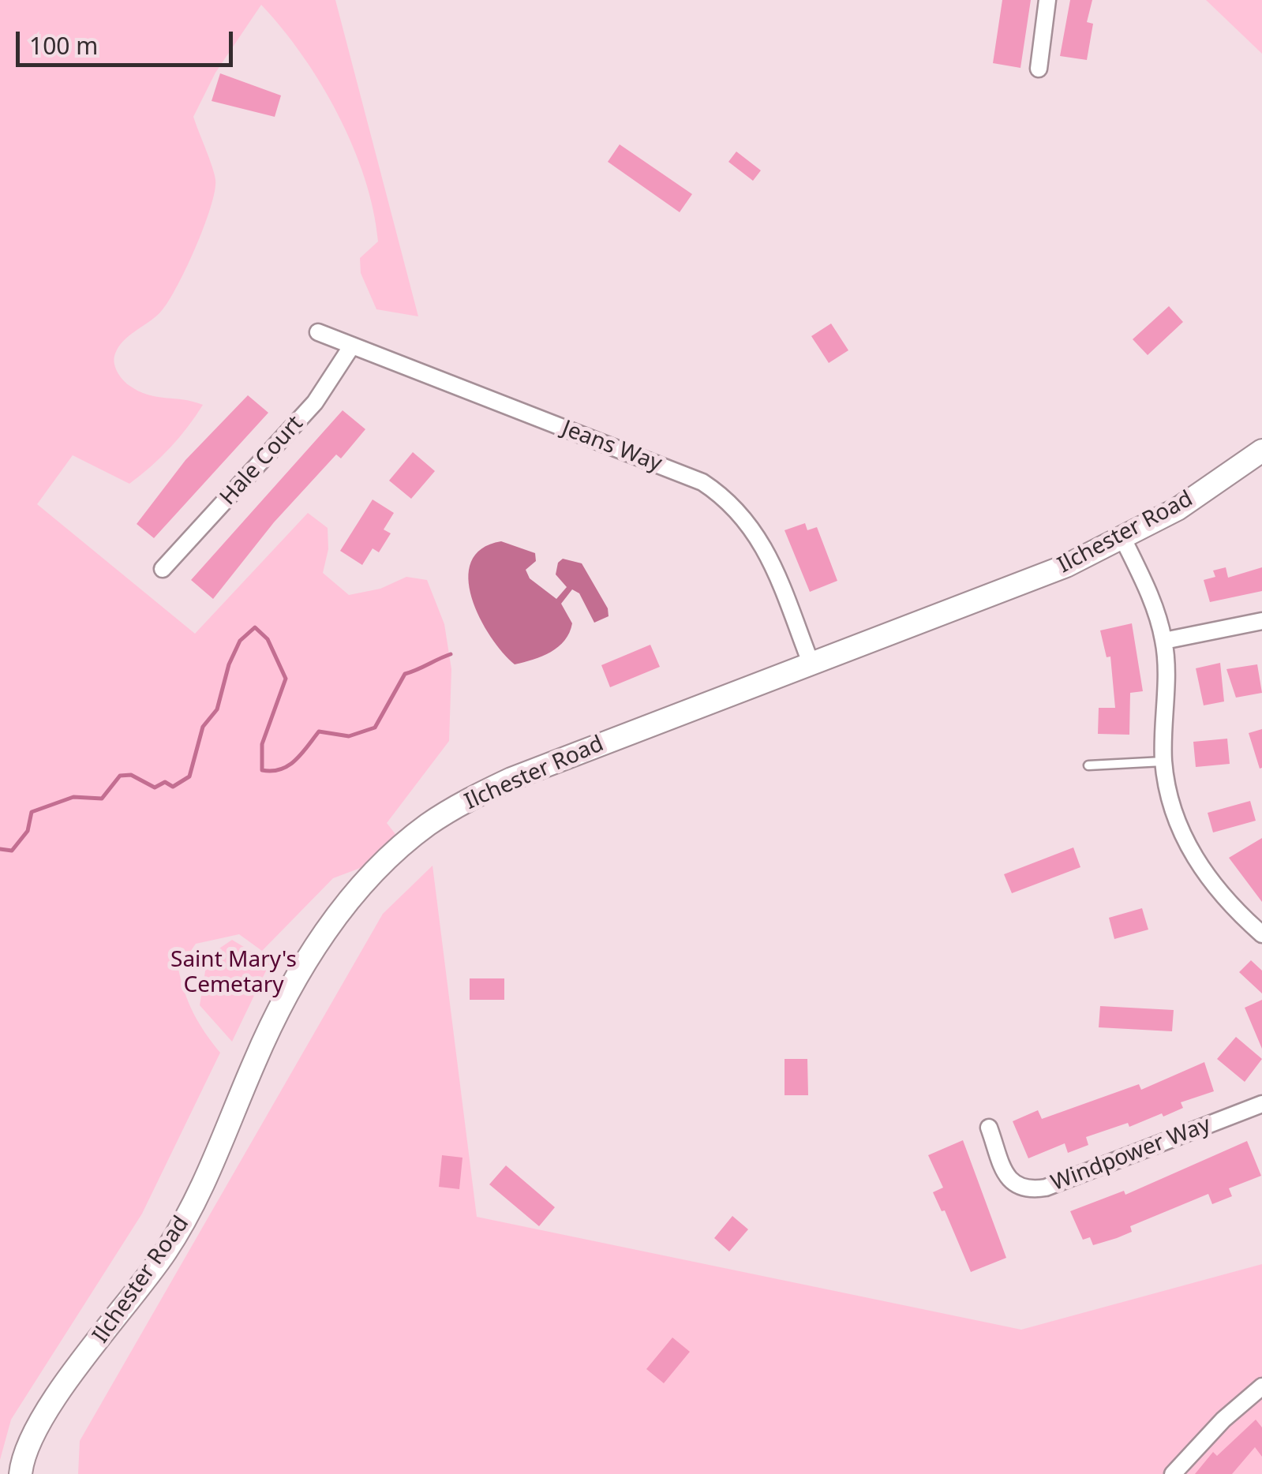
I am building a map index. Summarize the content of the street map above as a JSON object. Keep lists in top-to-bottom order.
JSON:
{
  "streets": {
    "street": [
      "Jeans Way",
      "Hale Court",
      "Ilchester Road",
      "Windpower Way"
    ]
  },
  "crossings": [
    ["Jeans Way", "Hale Court"],
    ["Jeans Way", "Ilchester Road"]
  ],
  "parks": ["Saint Mary's Cemetary"],
  "scale_bar": "100 m"
}
